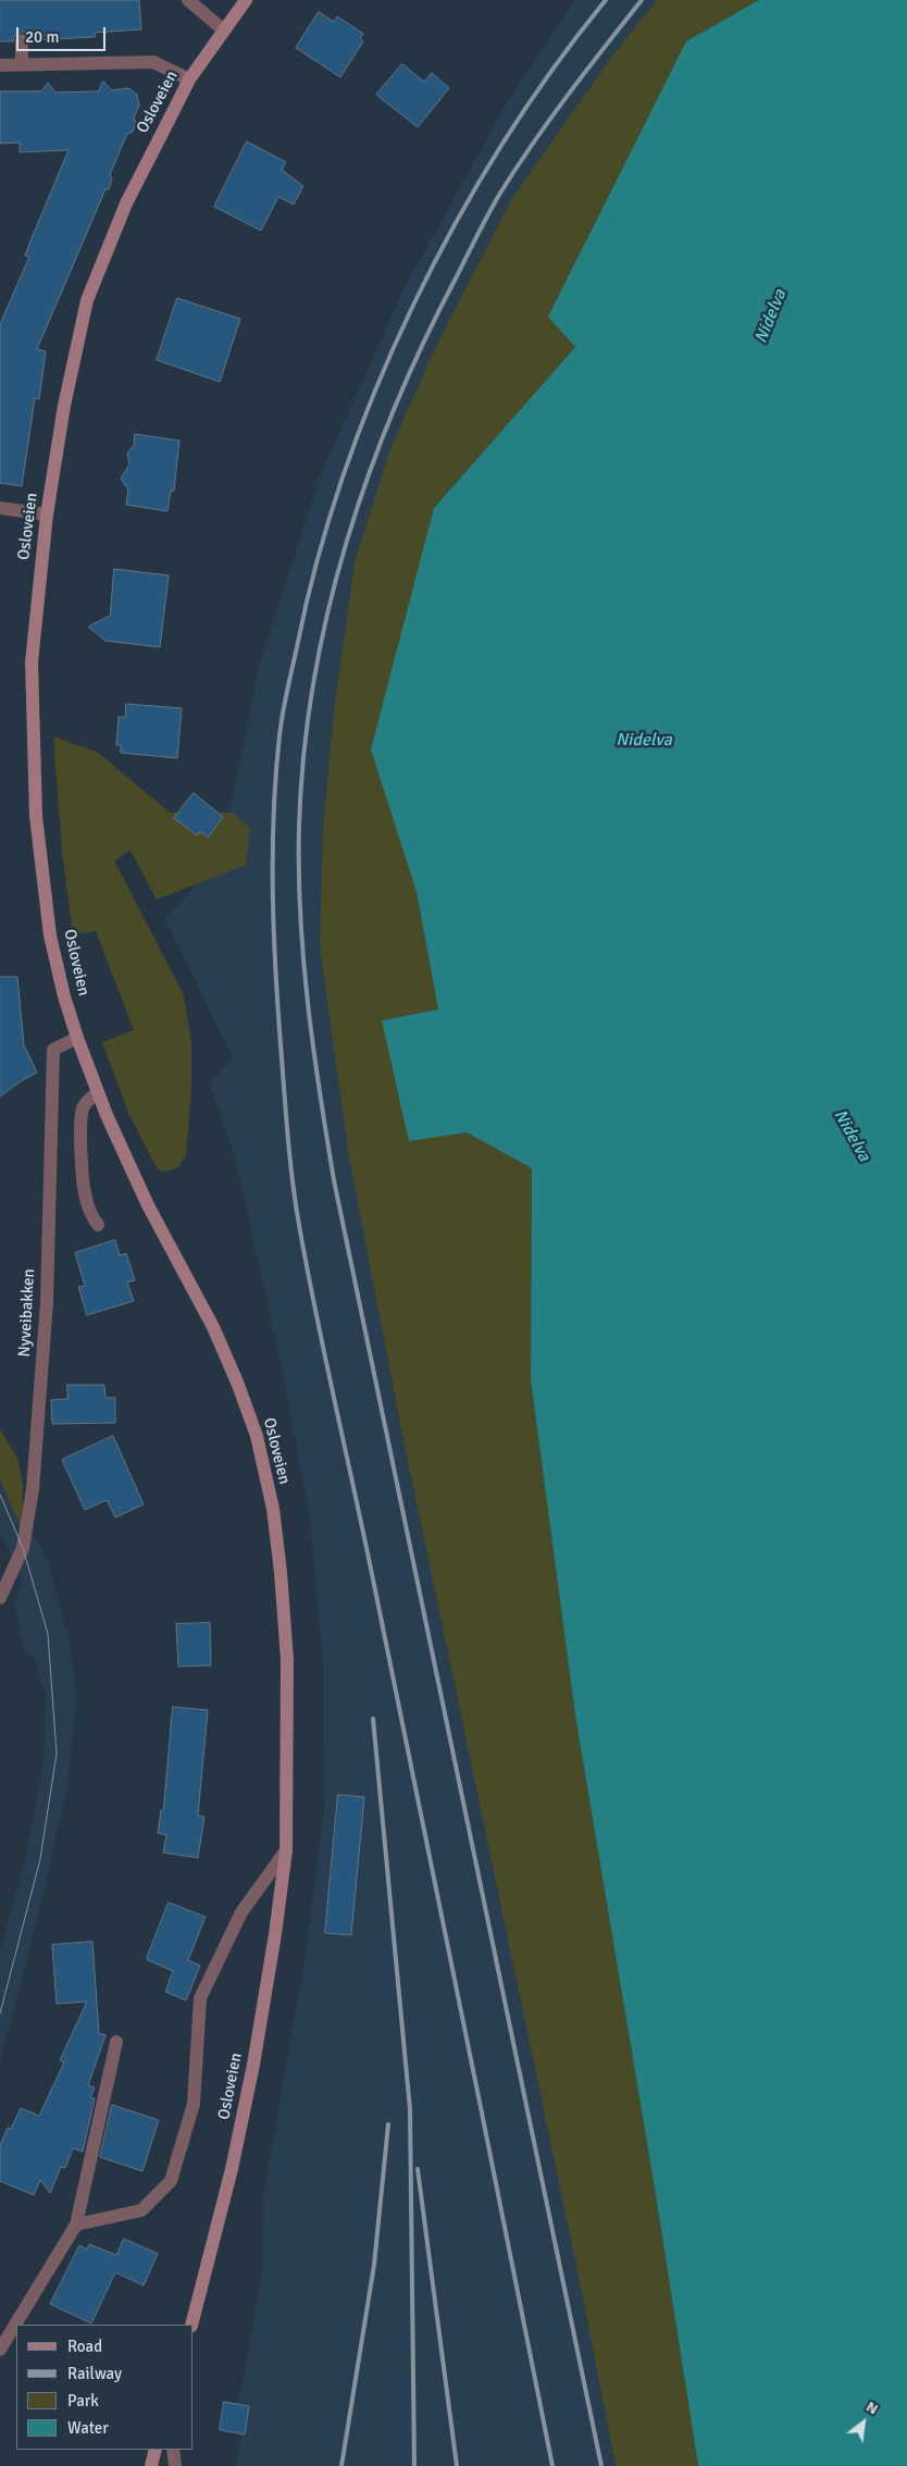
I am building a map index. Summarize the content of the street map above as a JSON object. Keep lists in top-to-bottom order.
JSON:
{
  "streets": {
    "street": ["Osloveien", "Nyveibakken"]
  },
  "crossings": [
    ["Osloveien", "Nyveibakken"]
  ],
  "water": ["Nidelva"],
  "legend": [
    "Road",
    "Railway",
    "Park",
    "Water"
  ],
  "scale_bar": "20 m",
  "north": "top right"
}
